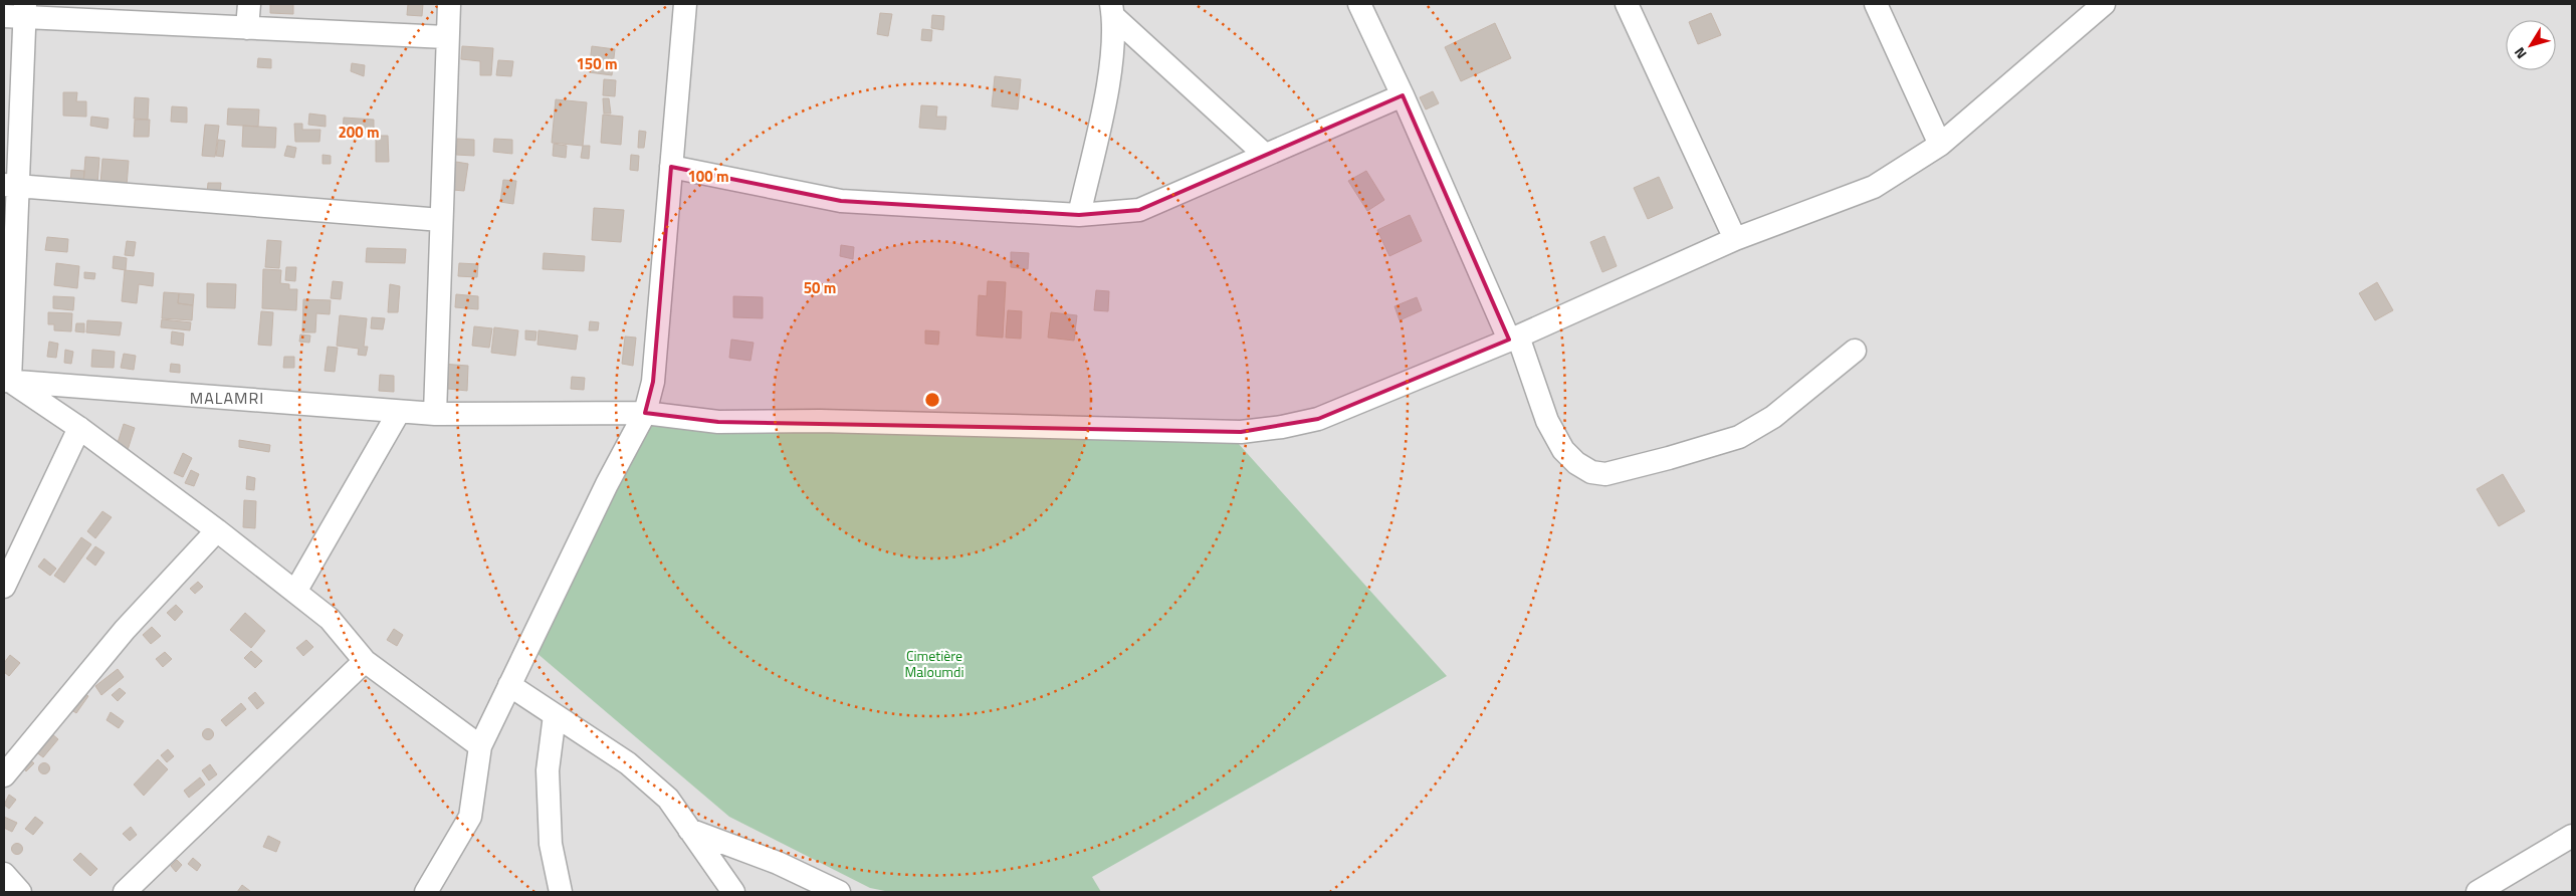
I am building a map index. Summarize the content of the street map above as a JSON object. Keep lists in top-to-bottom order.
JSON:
{
  "districts": ["MALAMRI"],
  "parks": ["Cimetière Maloumdi"],
  "north": "bottom left",
  "rings": [
    "150 m",
    "200 m",
    "100 m",
    "50 m"
  ]
}
